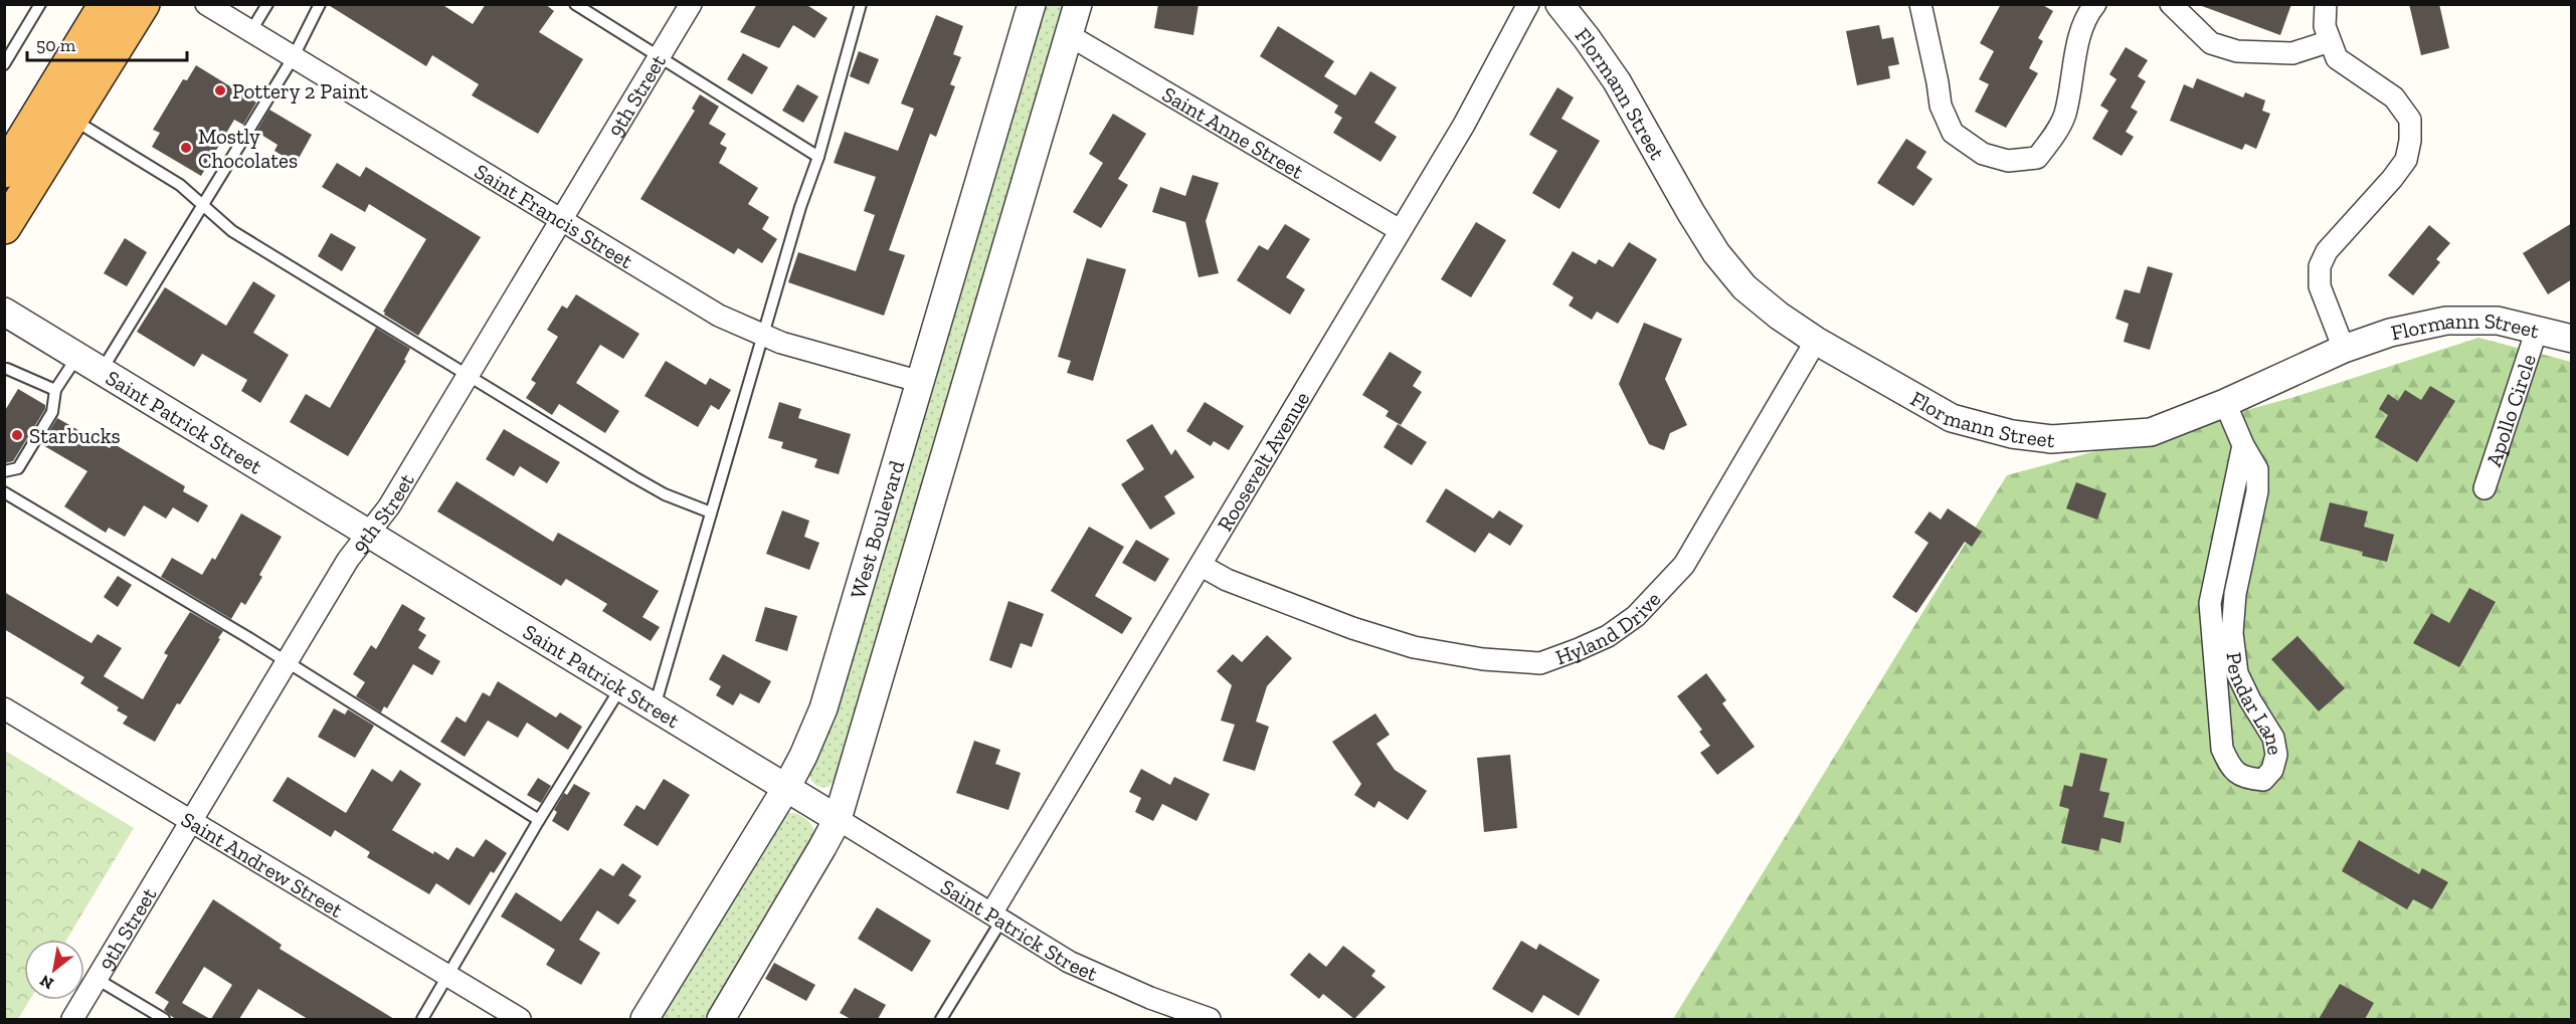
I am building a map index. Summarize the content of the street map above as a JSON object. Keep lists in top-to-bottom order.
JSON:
{
  "streets": {
    "street": [
      "Flormann Street",
      "9th Street",
      "Saint Anne Street",
      "Saint Francis Street",
      "Apollo Circle",
      "Saint Patrick Street",
      "Roosevelt Avenue",
      "West Boulevard",
      "Hyland Drive",
      "Pendar Lane",
      "Saint Andrew Street"
    ]
  },
  "crossings": [
    ["Flormann Street", "Apollo Circle"],
    ["Flormann Street", "Hyland Drive"],
    ["Flormann Street", "Pendar Lane"],
    ["9th Street", "Saint Francis Street"],
    ["9th Street", "Saint Patrick Street"],
    ["9th Street", "Saint Andrew Street"],
    ["Saint Anne Street", "Roosevelt Avenue"],
    ["Saint Francis Street", "West Boulevard"],
    ["Saint Patrick Street", "Roosevelt Avenue"],
    ["Saint Patrick Street", "West Boulevard"],
    ["Roosevelt Avenue", "Hyland Drive"]
  ],
  "places": ["Pottery 2 Paint", "Mostly Chocolates", "Starbucks"],
  "scale_bar": "50 m",
  "north": "bottom left"
}
